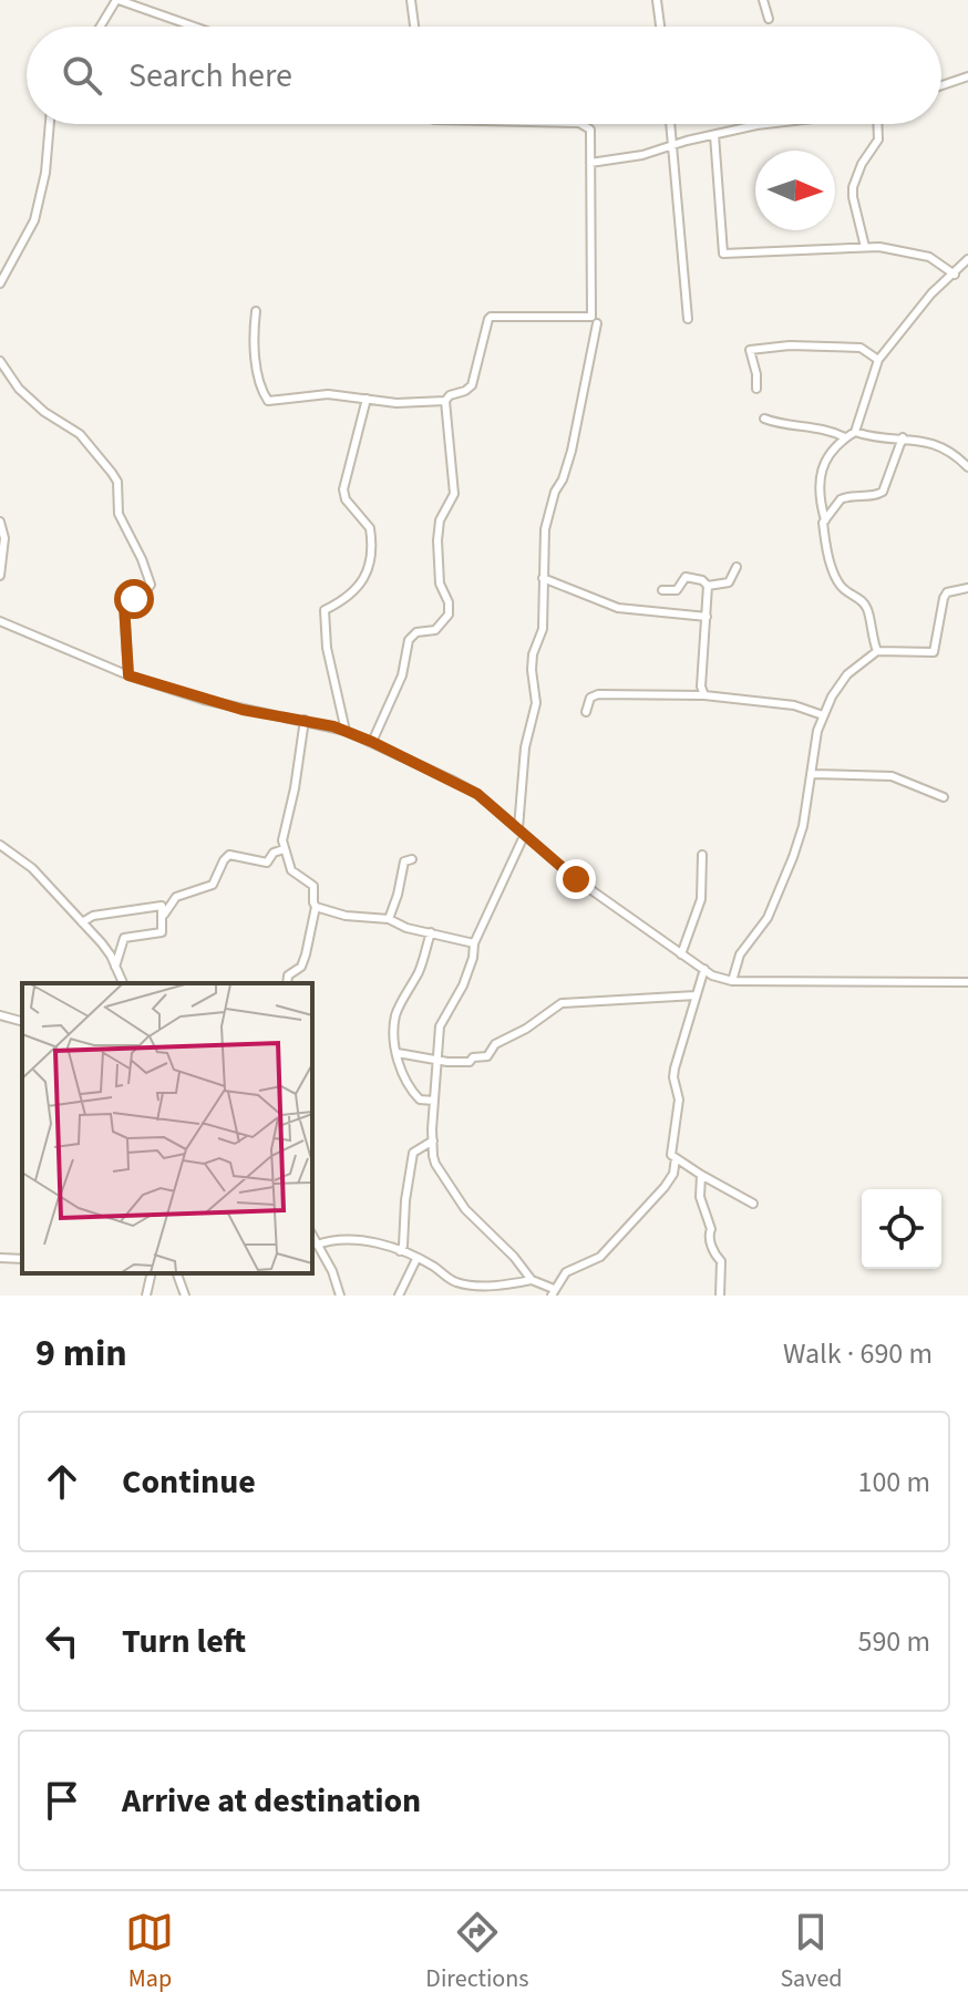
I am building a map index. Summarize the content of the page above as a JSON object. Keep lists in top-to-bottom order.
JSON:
{
  "north": "right",
  "page": {
    "search": "Search here",
    "heading": ["9 min", "Walk · 690 m"],
    "list": [
      ["Continue", "100 m"],
      ["Turn left", "590 m"],
      "Arrive at destination"
    ],
    "nav": ["Map", "Directions", "Saved"]
  }
}
